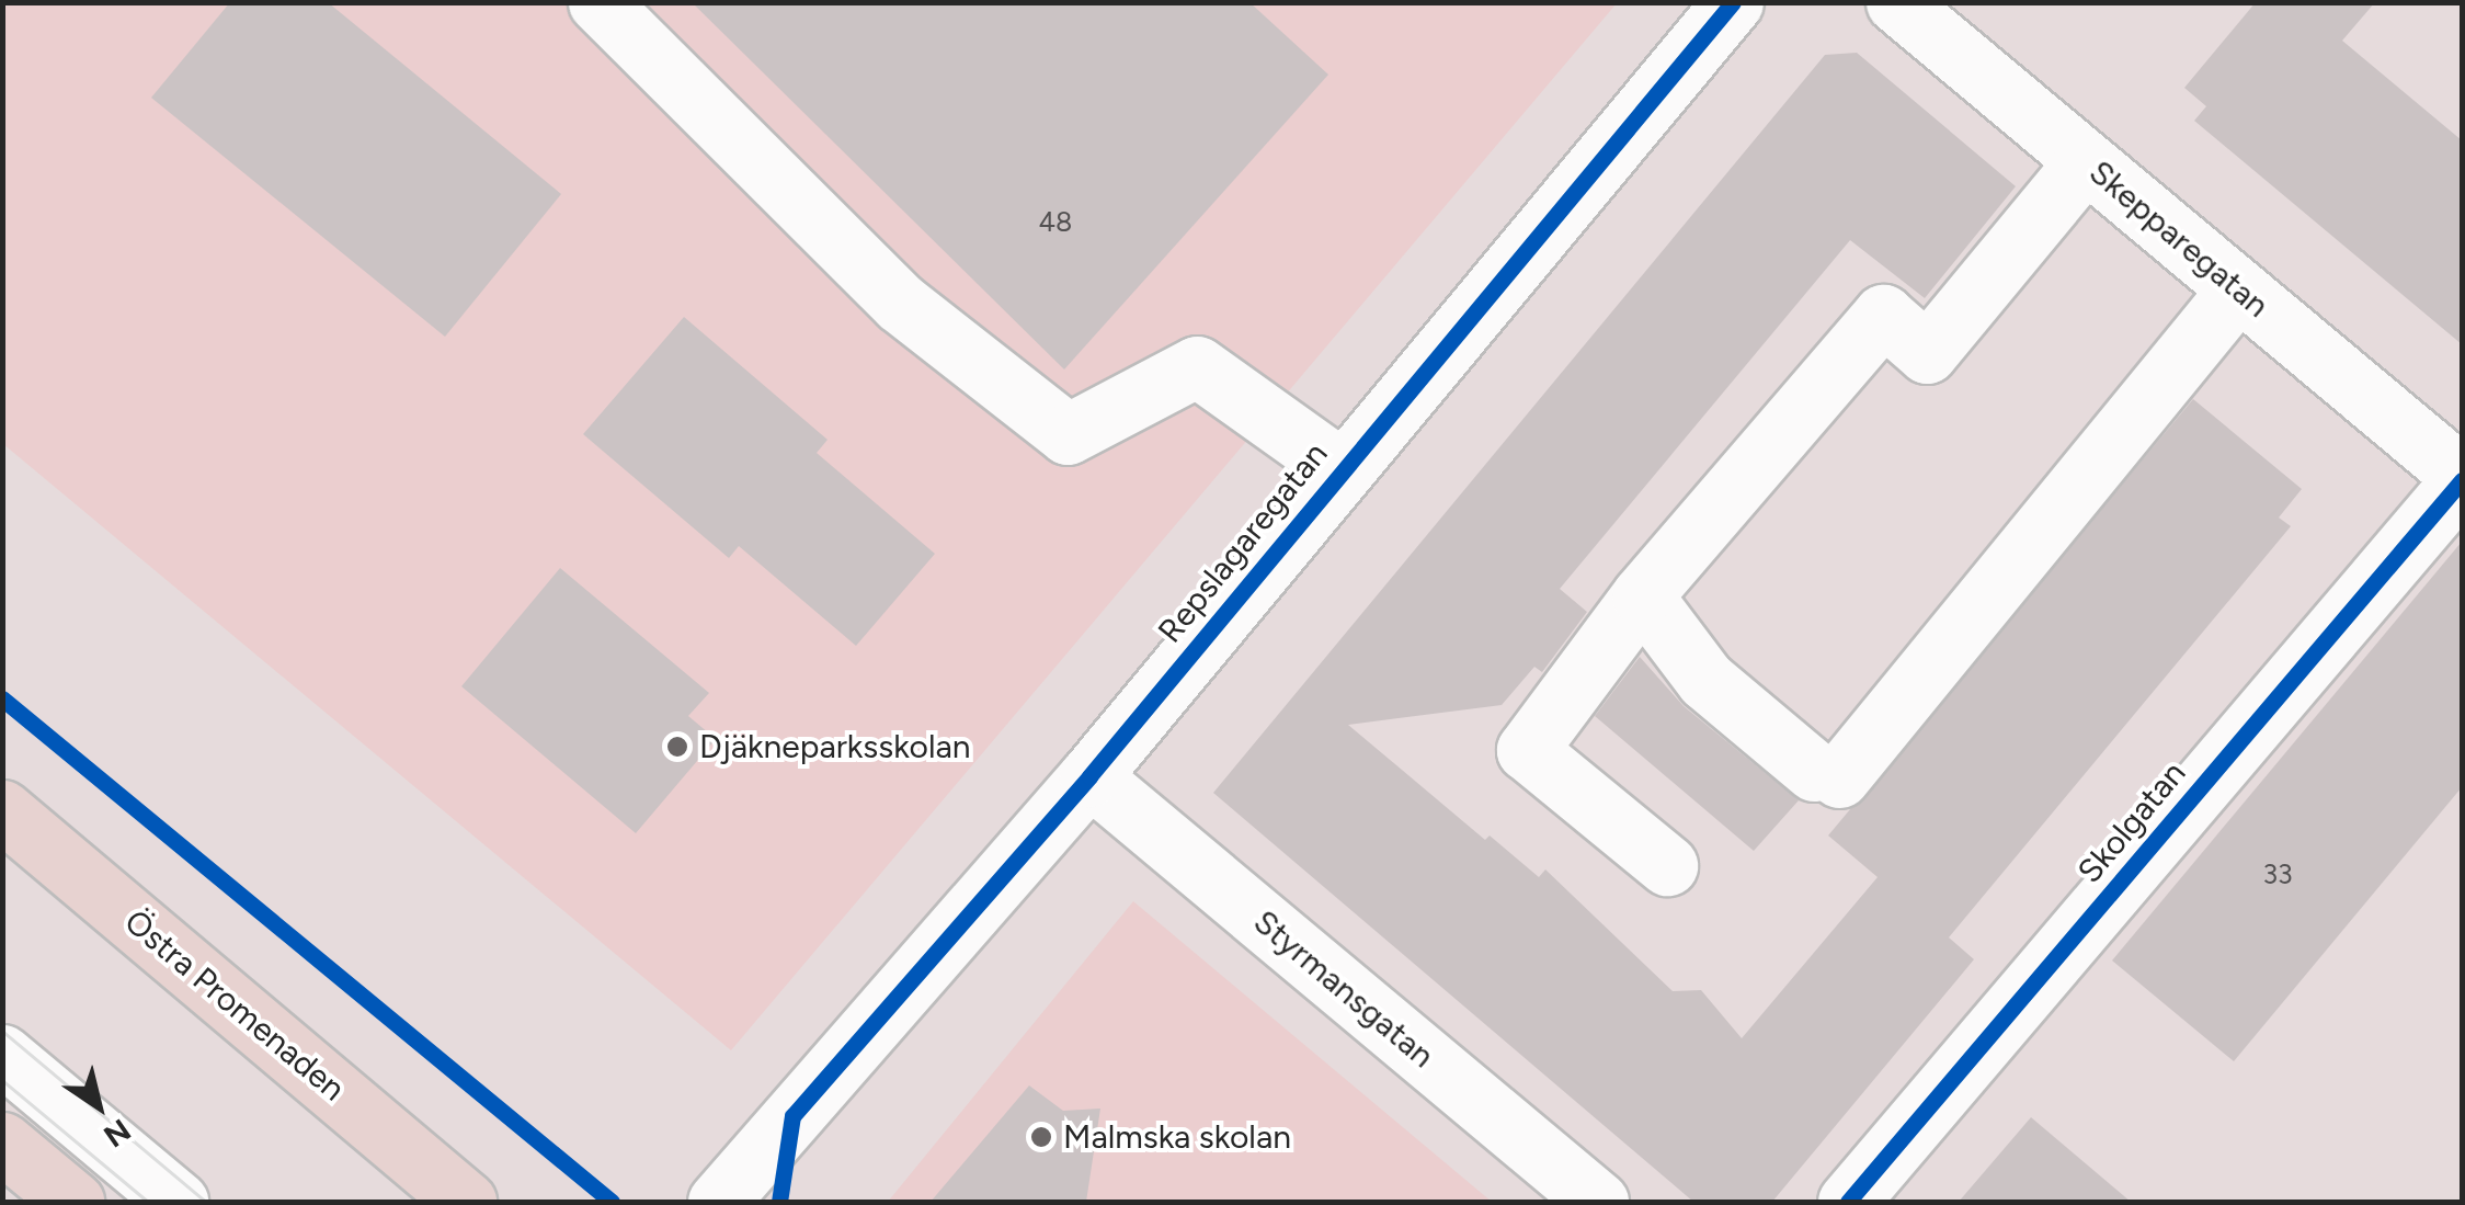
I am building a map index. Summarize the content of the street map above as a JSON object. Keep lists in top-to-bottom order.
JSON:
{
  "streets": {
    "main road": ["Östra Promenaden"],
    "street": [
      "Skepparegatan",
      "Repslagaregatan",
      "Skolgatan",
      "Styrmansgatan"
    ]
  },
  "crossings": [
    ["Skepparegatan", "Skolgatan"],
    ["Repslagaregatan", "Styrmansgatan"]
  ],
  "places": ["Djäkneparksskolan", "Malmska skolan"],
  "house_numbers": ["48", "33"],
  "north": "bottom right"
}
